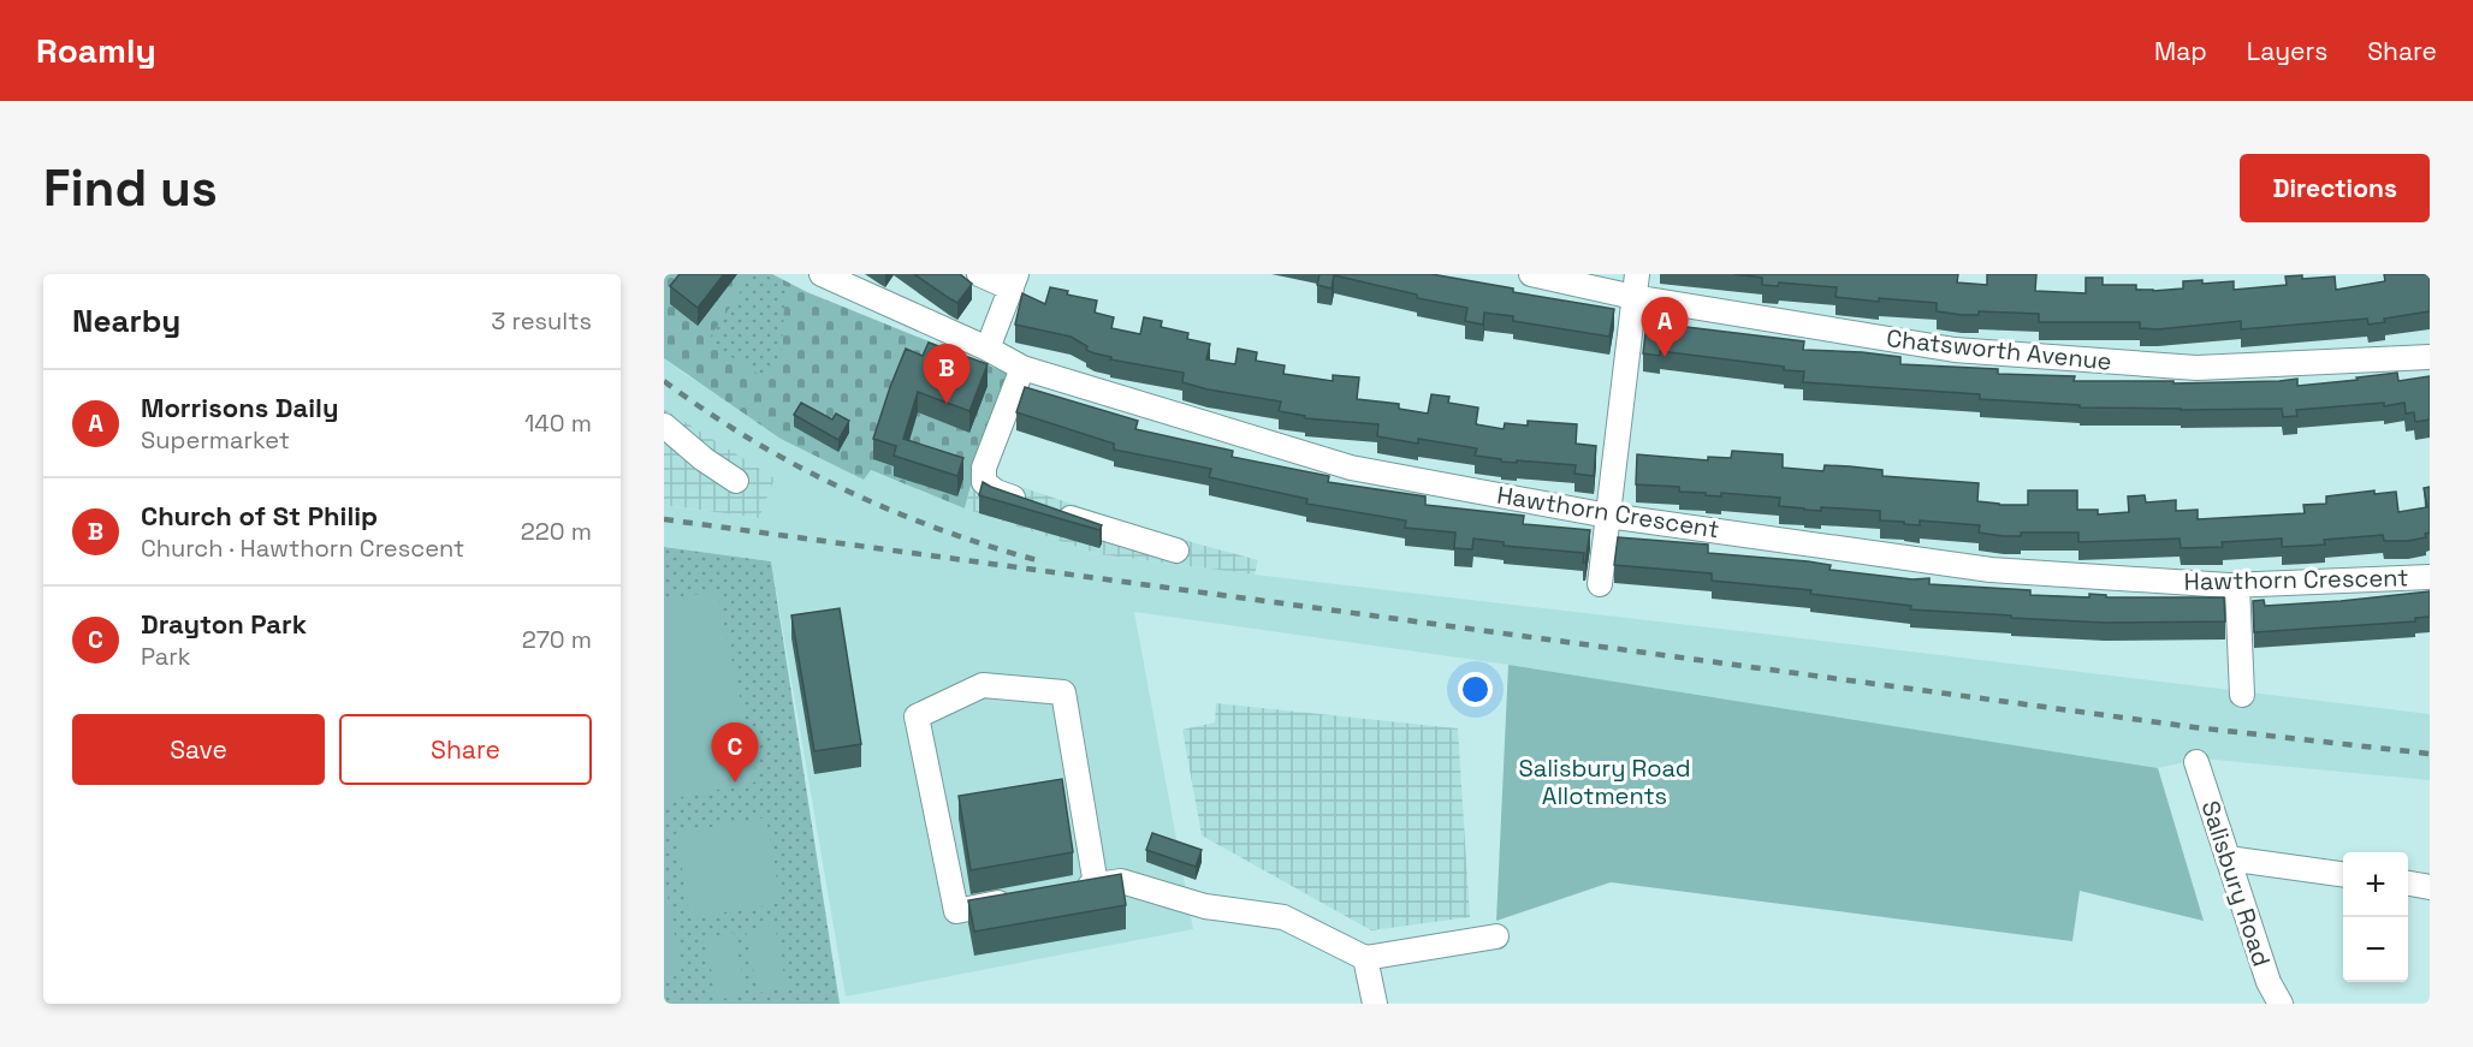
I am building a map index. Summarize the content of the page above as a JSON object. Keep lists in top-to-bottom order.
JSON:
{
  "streets": {
    "street": ["Chatsworth Avenue", "Hawthorn Crescent", "Salisbury Road"]
  },
  "parks": ["Salisbury Road Allotments"],
  "page": {
    "header": "Roamly",
    "nav": ["Map", "Layers", "Share"],
    "buttons": [
      "Directions",
      ["Save", "Share"]
    ],
    "title": "Find us",
    "heading": ["Nearby", "3 results"],
    "pins": ["A", "B", "C"],
    "list": [
      {
        "mark": "A",
        "name": "Morrisons Daily",
        "note": "Supermarket",
        "value": "140 m"
      },
      {
        "mark": "B",
        "name": "Church of St Philip",
        "note": "Church · Hawthorn Crescent",
        "value": "220 m"
      },
      {
        "mark": "C",
        "name": "Drayton Park",
        "note": "Park",
        "value": "270 m"
      }
    ],
    "map_buttons": ["+", "−"]
  }
}
